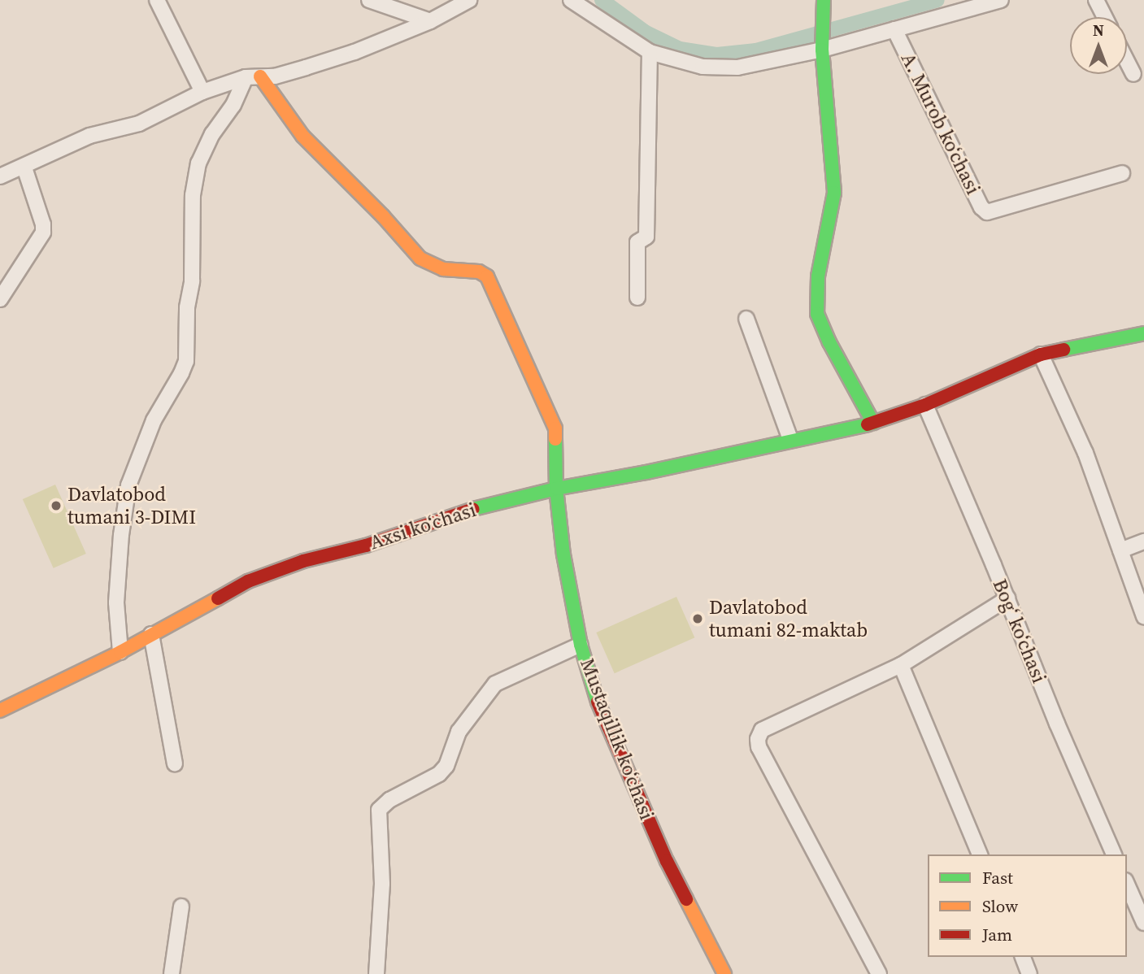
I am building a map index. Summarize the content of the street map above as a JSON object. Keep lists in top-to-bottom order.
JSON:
{
  "streets": {
    "street": [
      "A. Murob koʻchasi",
      "Axsi koʻchasi",
      "Bogʻ koʻchasi",
      "Mustaqillik koʻchasi"
    ]
  },
  "crossings": [
    ["Axsi koʻchasi", "Bogʻ koʻchasi"],
    ["Axsi koʻchasi", "Mustaqillik koʻchasi"]
  ],
  "places": ["Davlatobod tumani 3-DIMI", "Davlatobod tumani 82-maktab"],
  "legend": ["Fast", "Slow", "Jam"],
  "north": "top"
}
